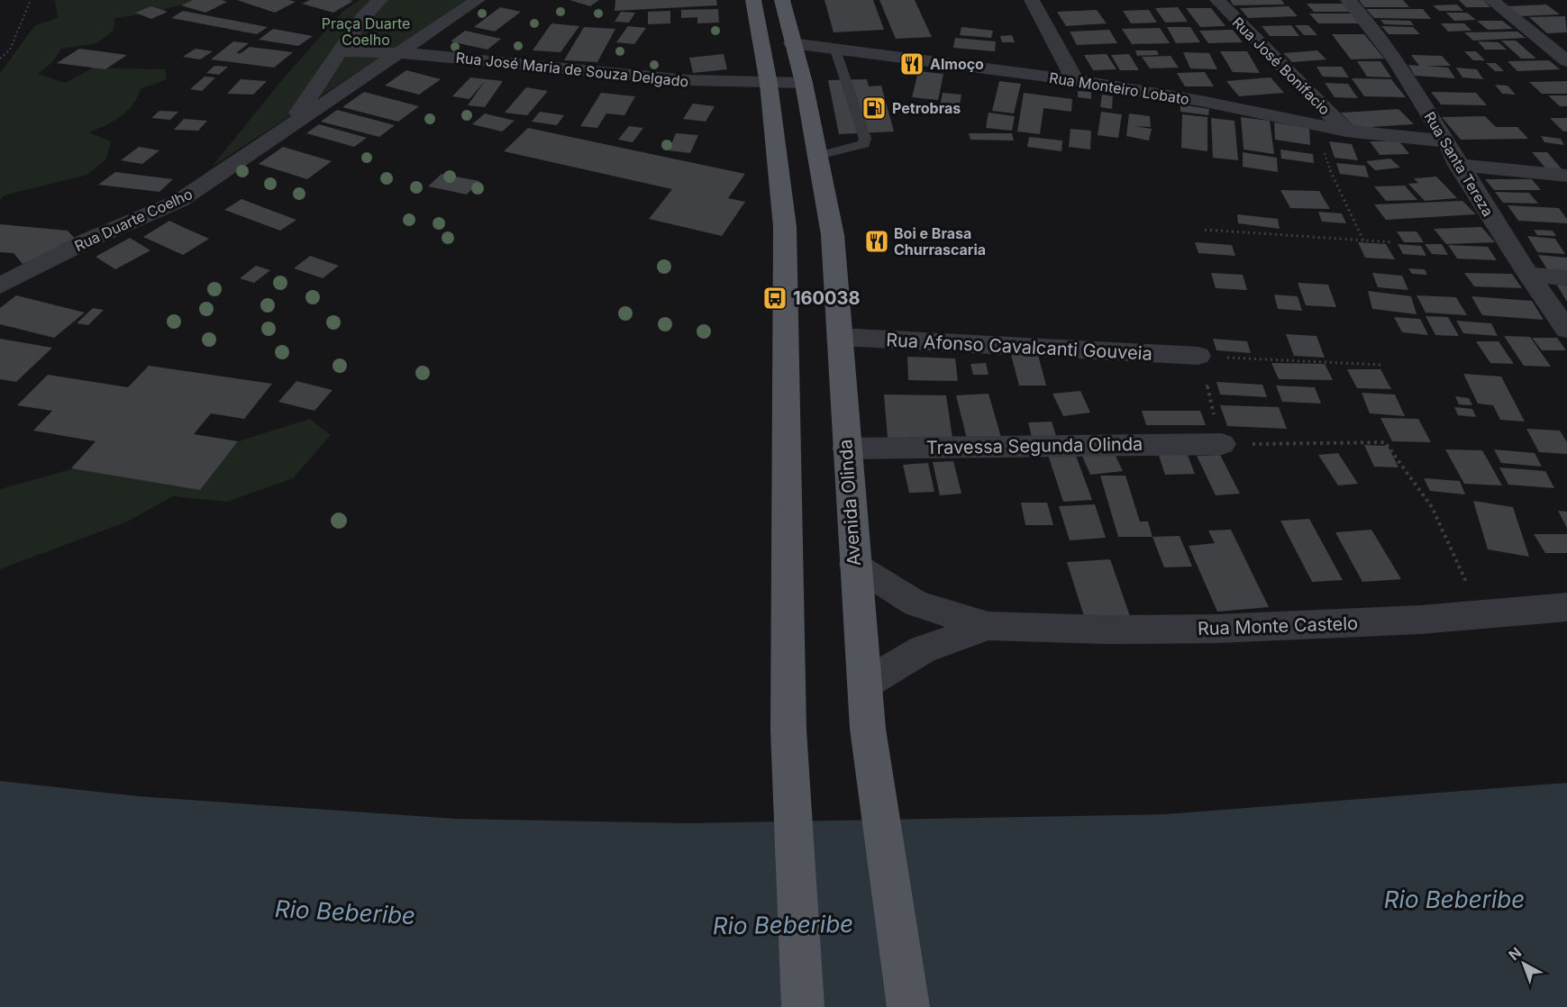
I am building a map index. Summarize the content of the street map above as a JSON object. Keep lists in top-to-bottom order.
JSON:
{
  "streets": {
    "main road": ["Avenida Olinda"],
    "street": [
      "Rua José Bonifacio",
      "Rua José Maria de Souza Delgado",
      "Rua Monteiro Lobato",
      "Rua Santa Tereza",
      "Rua Duarte Coelho",
      "Rua Afonso Cavalcanti Gouveia",
      "Travessa Segunda Olinda",
      "Rua Monte Castelo"
    ]
  },
  "crossings": [
    ["Rua José Bonifacio", "Rua Monteiro Lobato"],
    ["Rua José Maria de Souza Delgado", "Rua Duarte Coelho"],
    ["Rua José Maria de Souza Delgado", "Avenida Olinda"],
    ["Rua Monteiro Lobato", "Rua Santa Tereza"],
    ["Rua Monteiro Lobato", "Avenida Olinda"],
    ["Rua Afonso Cavalcanti Gouveia", "Avenida Olinda"],
    ["Travessa Segunda Olinda", "Avenida Olinda"],
    ["Avenida Olinda", "Rua Monte Castelo"]
  ],
  "water": ["Rio Beberibe"],
  "parks": ["Praça Duarte Coelho"],
  "places": {
    "restaurant": ["Almoço", "Boi e Brasa Churrascaria"],
    "fuel station": ["Petrobras"],
    "bus stop": ["160038"]
  },
  "north": "top left"
}
